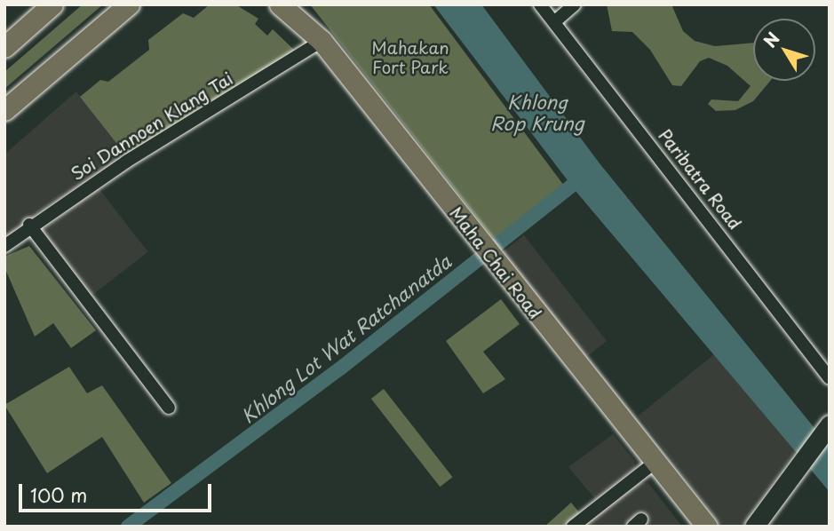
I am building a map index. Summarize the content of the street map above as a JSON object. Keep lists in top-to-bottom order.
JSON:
{
  "streets": {
    "main road": ["Maha Chai Road"],
    "street": ["Soi Dannoen Klang Tai", "Paribatra Road"]
  },
  "crossings": [
    ["Soi Dannoen Klang Tai", "Maha Chai Road"]
  ],
  "water": ["Khlong Rop Krung", "Khlong Lot Wat Ratchanatda"],
  "parks": ["Mahakan Fort Park"],
  "scale_bar": "100 m",
  "north": "top left"
}
